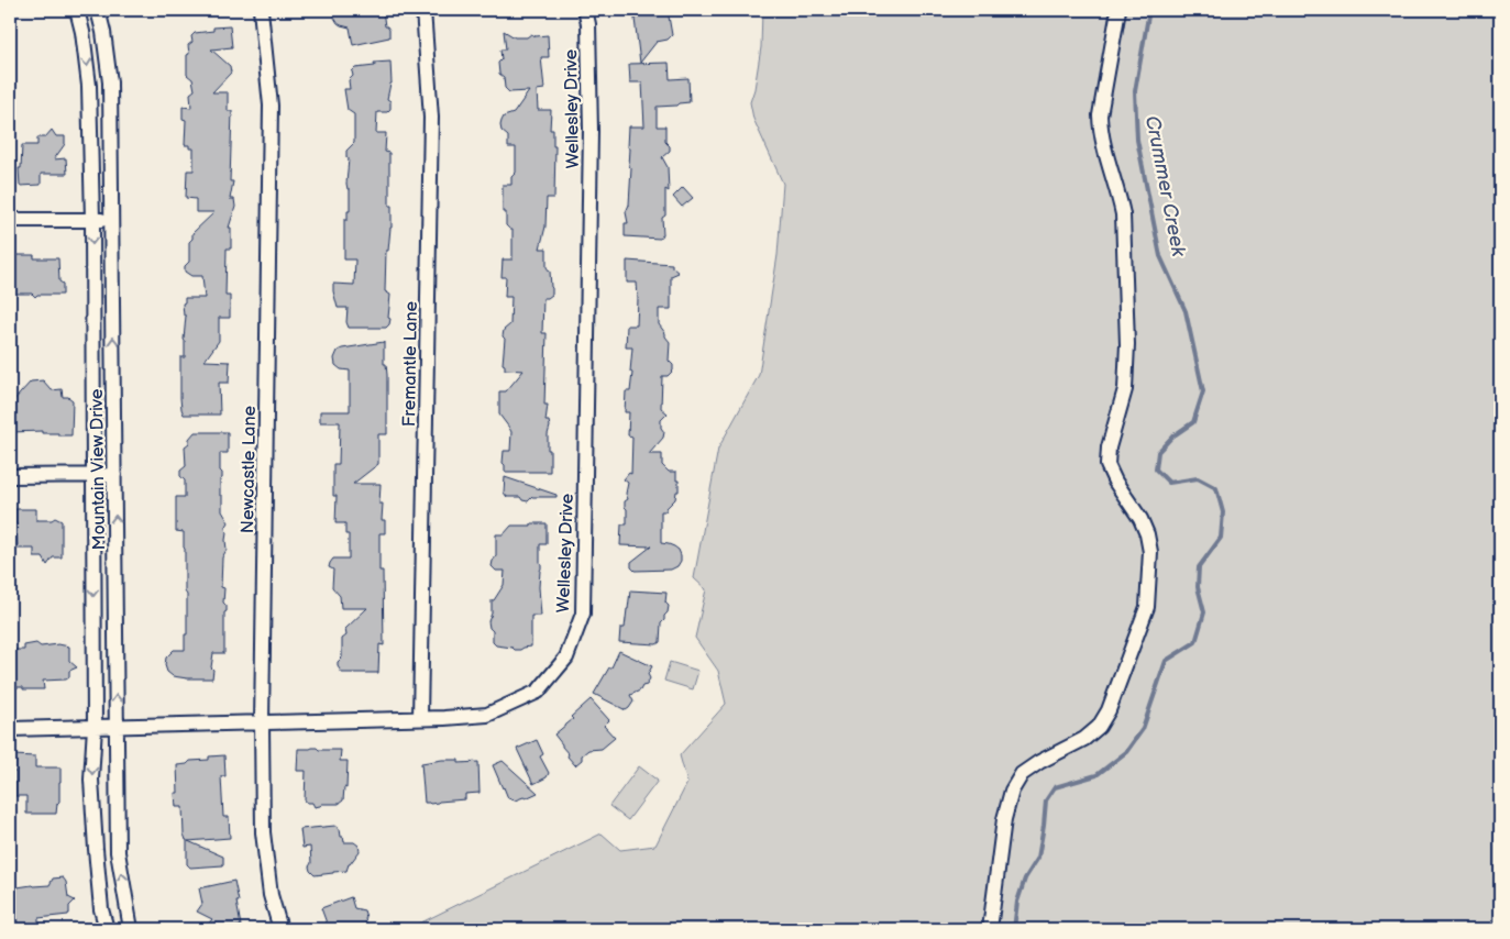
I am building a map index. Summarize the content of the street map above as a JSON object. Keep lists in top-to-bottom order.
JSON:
{
  "streets": {
    "street": [
      "Wellesley Drive",
      "Fremantle Lane",
      "Mountain View Drive",
      "Newcastle Lane"
    ]
  },
  "crossings": [
    ["Wellesley Drive", "Fremantle Lane"],
    ["Wellesley Drive", "Mountain View Drive"],
    ["Wellesley Drive", "Newcastle Lane"]
  ],
  "water": ["Crummer Creek"]
}
